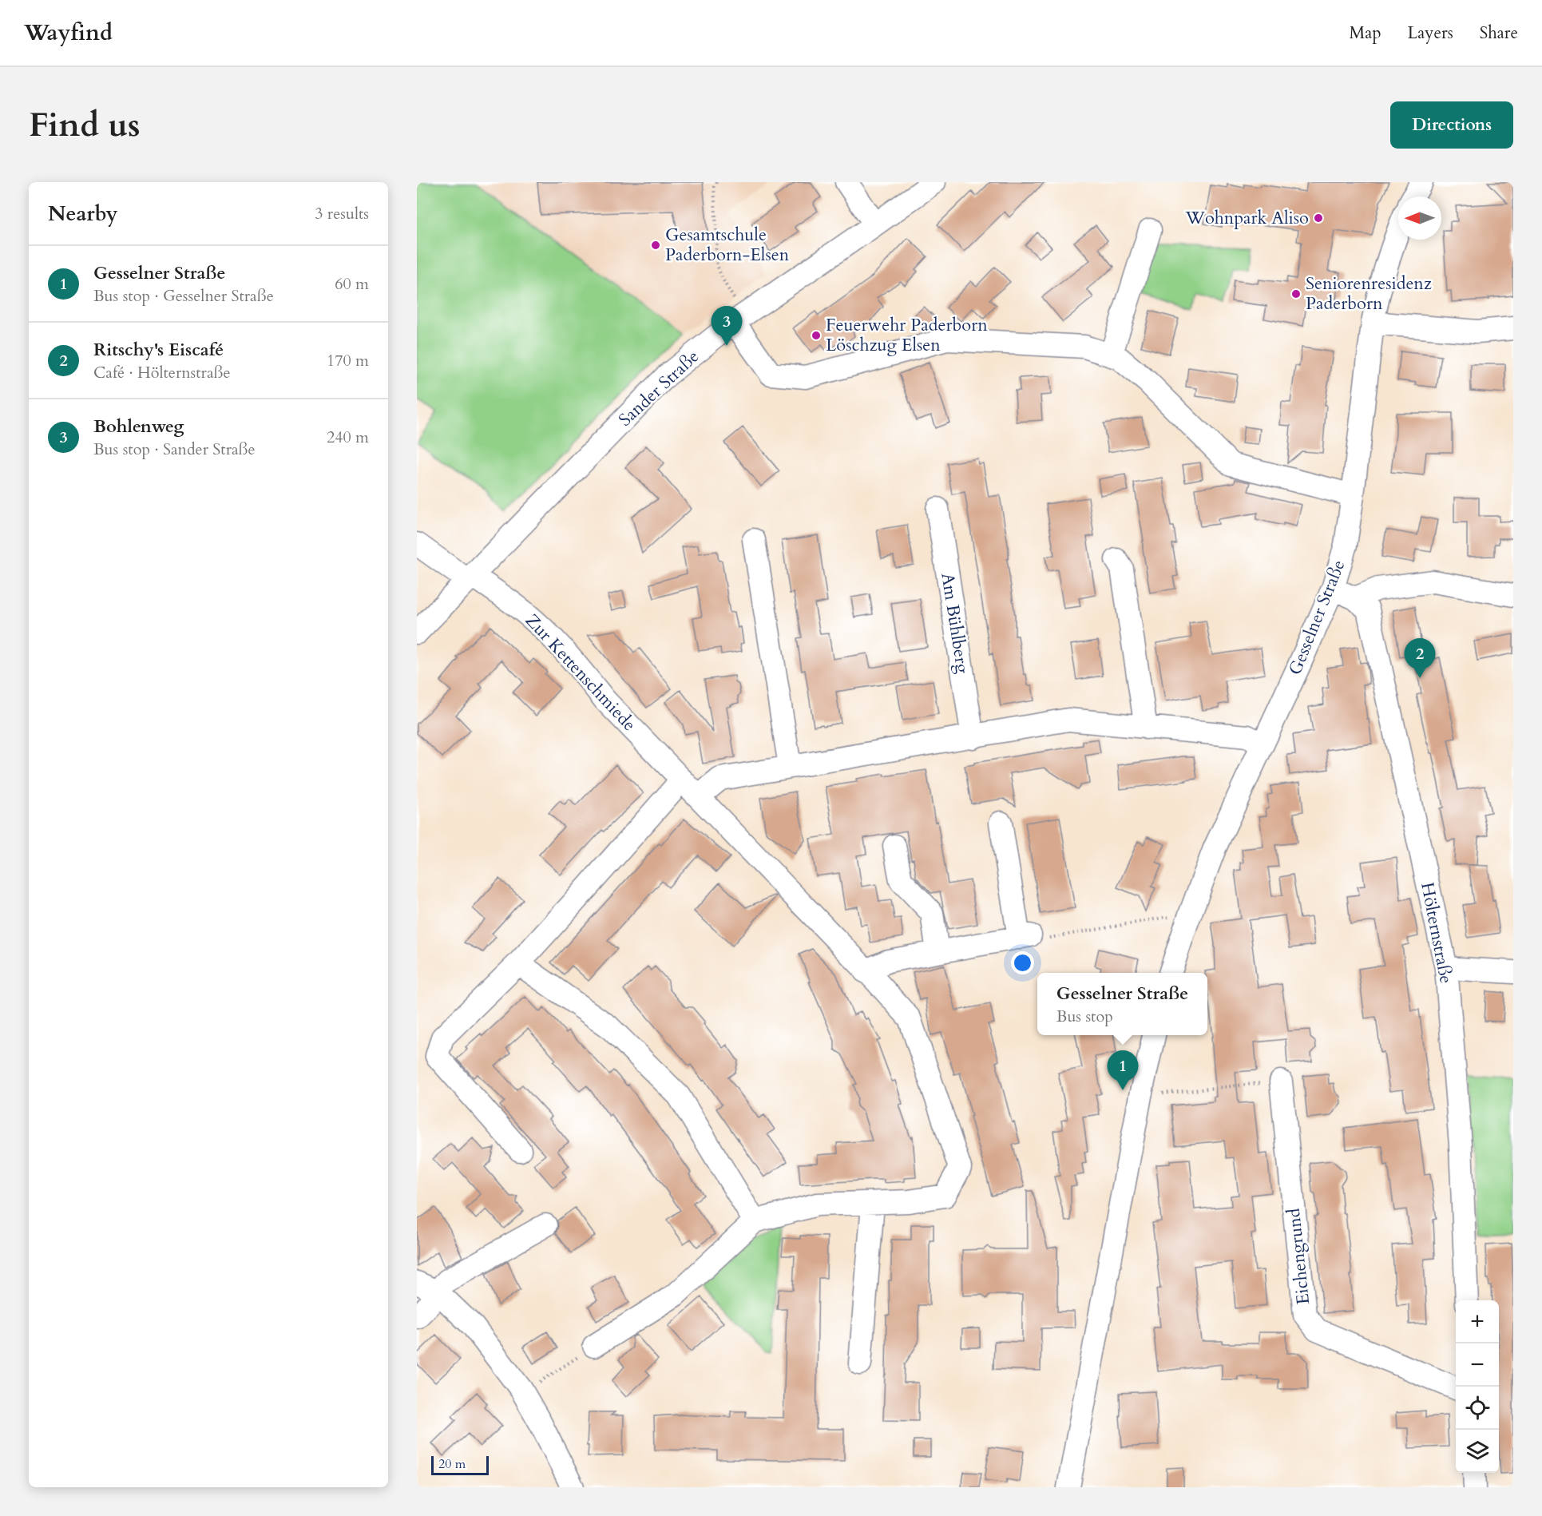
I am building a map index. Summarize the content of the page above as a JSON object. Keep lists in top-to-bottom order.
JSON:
{
  "streets": {
    "street": [
      "Sander Straße",
      "Gesselner Straße",
      "Am Bühlberg",
      "Zur Kettenschmiede",
      "Hölternstraße",
      "Eichengrund"
    ]
  },
  "crossings": [
    ["Sander Straße", "Zur Kettenschmiede"],
    ["Gesselner Straße", "Hölternstraße"]
  ],
  "places": [
    "Wohnpark Aliso",
    "Gesamtschule Paderborn-Elsen",
    "Seniorenresidenz Paderborn",
    "Feuerwehr Paderborn Löschzug Elsen"
  ],
  "scale_bar": "20 m",
  "north": "left",
  "page": {
    "header": "Wayfind",
    "nav": ["Map", "Layers", "Share"],
    "buttons": "Directions",
    "title": "Find us",
    "heading": ["Nearby", "3 results"],
    "list": [
      {
        "mark": "1",
        "name": "Gesselner Straße",
        "note": "Bus stop · Gesselner Straße",
        "value": "60 m"
      },
      {
        "mark": "2",
        "name": "Ritschy's Eiscafé",
        "note": "Café · Hölternstraße",
        "value": "170 m"
      },
      {
        "mark": "3",
        "name": "Bohlenweg",
        "note": "Bus stop · Sander Straße",
        "value": "240 m"
      }
    ],
    "pins": ["3", "2", "1"],
    "popup": ["Gesselner Straße", "Bus stop"],
    "map_buttons": ["+", "−"],
    "scale": "20 m"
  }
}
